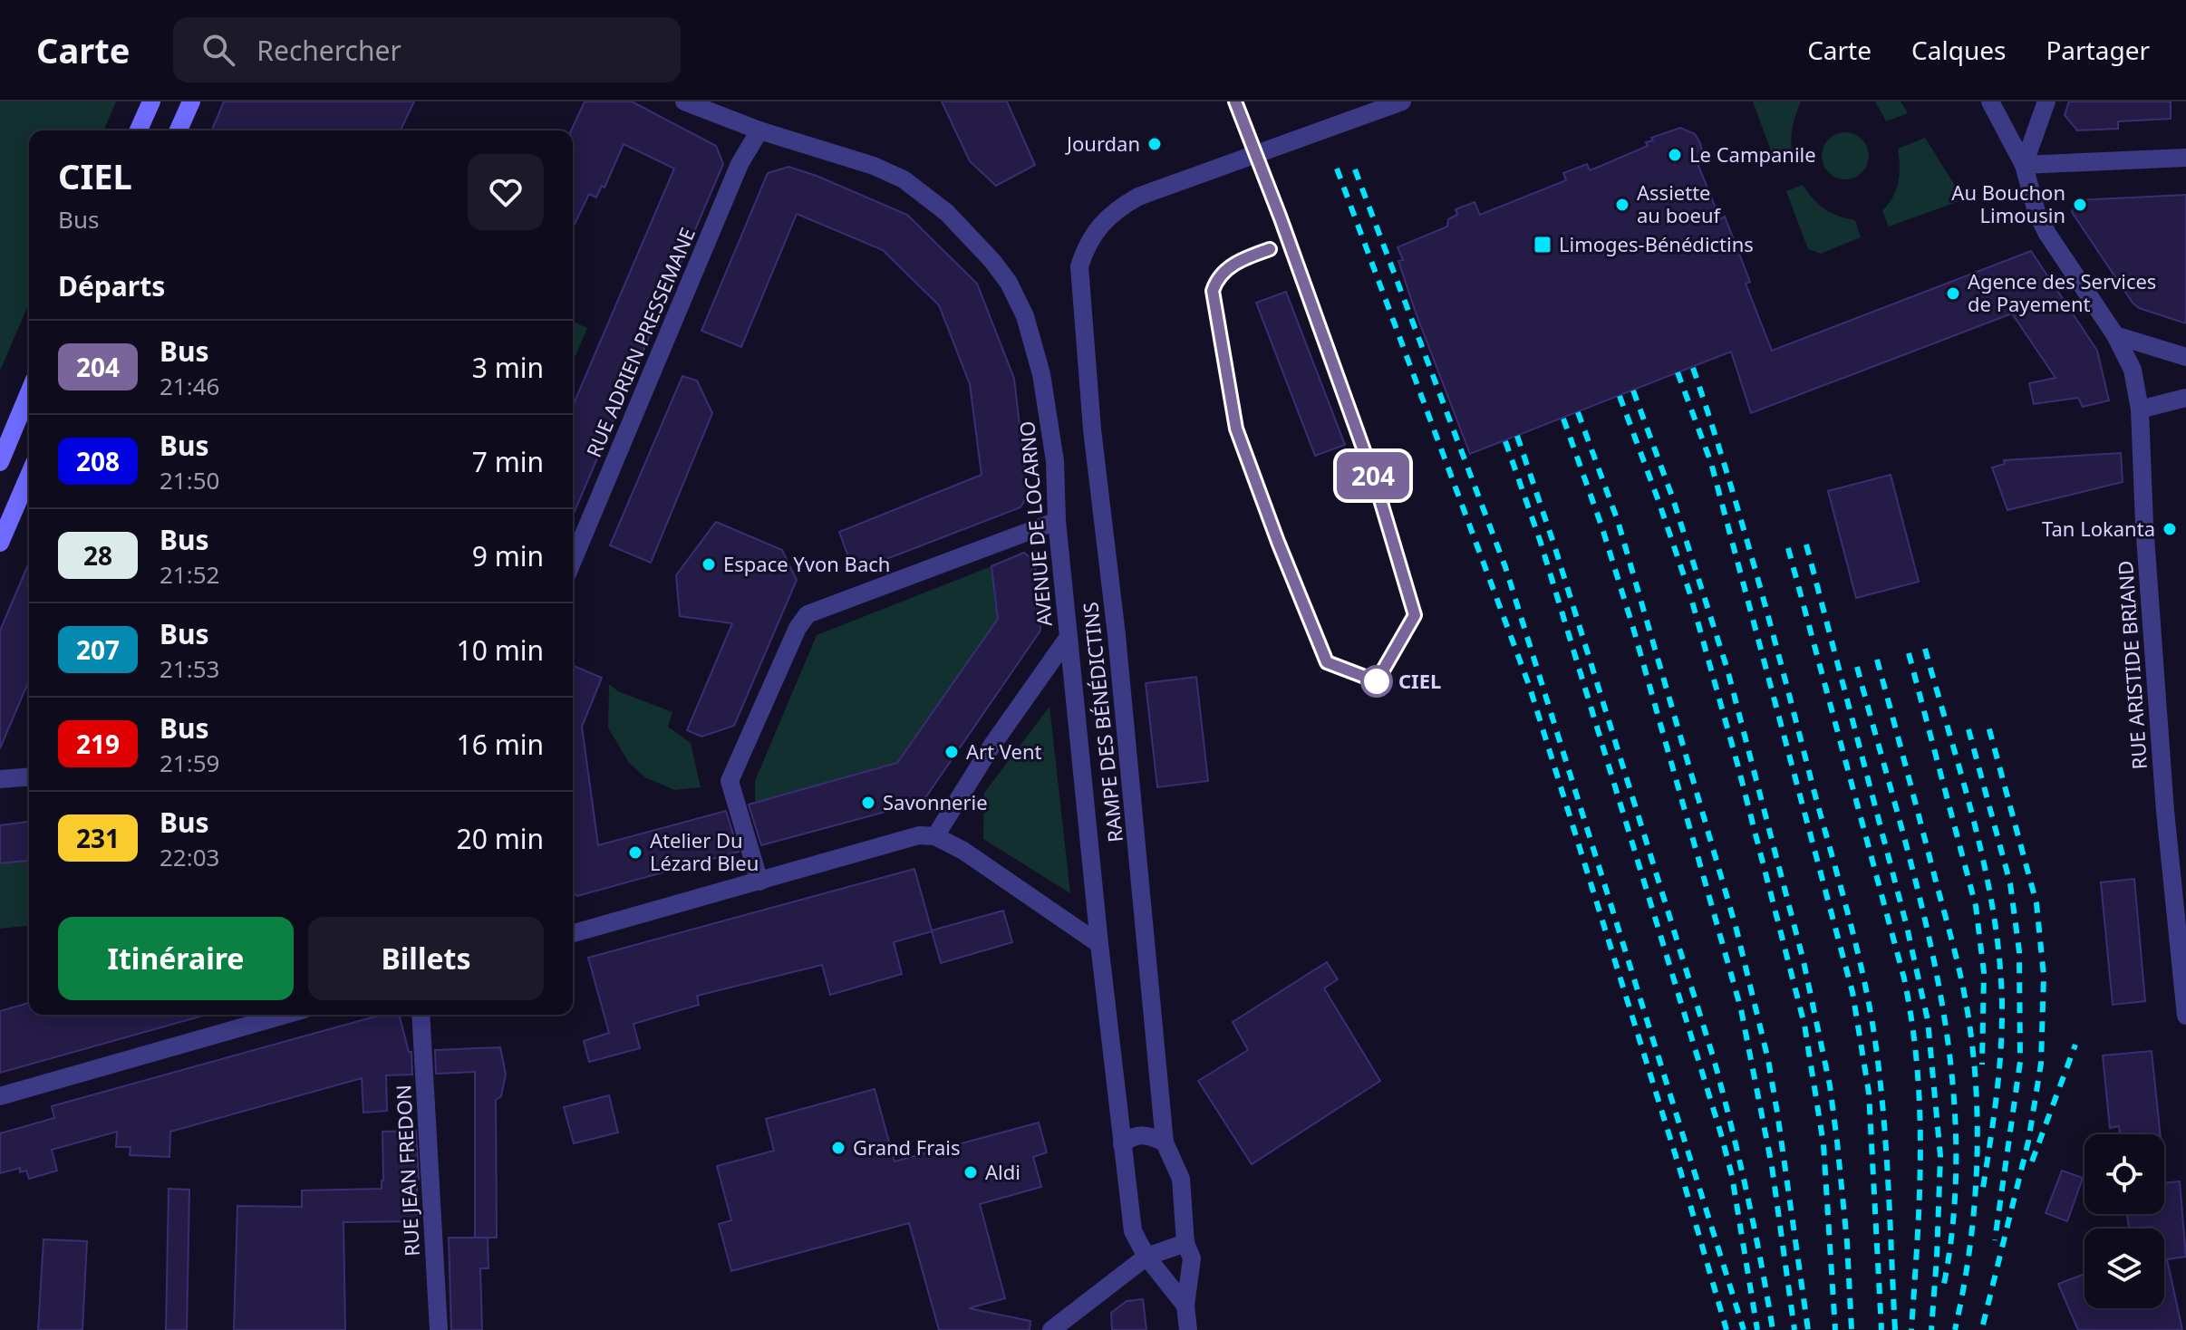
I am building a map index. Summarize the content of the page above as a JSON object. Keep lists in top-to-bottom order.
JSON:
{
  "streets": {
    "street": [
      "RUE ADRIEN PRESSEMANE",
      "AVENUE DE LOCARNO",
      "RUE ARISTIDE BRIAND",
      "RAMPE DES BÉNÉDICTINS",
      "RUE JEAN FREDON"
    ]
  },
  "crossings": [
    ["RUE ADRIEN PRESSEMANE", "AVENUE DE LOCARNO"],
    ["AVENUE DE LOCARNO", "RAMPE DES BÉNÉDICTINS"]
  ],
  "places": {
    "other": [
      "Jourdan",
      "Le Campanile",
      "Assiette au boeuf",
      "Au Bouchon Limousin",
      "Agence des Services de Payement",
      "Tan Lokanta",
      "Espace Yvon Bach",
      "CIEL",
      "Art Vent",
      "Savonnerie",
      "Atelier Du Lézard Bleu",
      "Grand Frais",
      "Aldi"
    ],
    "transit": ["Limoges-Bénédictins"]
  },
  "lines": ["bus line 204"],
  "page": {
    "header": "Carte",
    "search": "Rechercher",
    "nav": ["Carte", "Calques", "Partager"],
    "on_map": "204",
    "heading": [
      ["CIEL", "Bus"],
      "Départs"
    ],
    "list": [
      {
        "mark": "204",
        "name": "Bus",
        "note": "21:46",
        "value": "3 min"
      },
      {
        "mark": "208",
        "name": "Bus",
        "note": "21:50",
        "value": "7 min"
      },
      {
        "mark": "28",
        "name": "Bus",
        "note": "21:52",
        "value": "9 min"
      },
      {
        "mark": "207",
        "name": "Bus",
        "note": "21:53",
        "value": "10 min"
      },
      {
        "mark": "219",
        "name": "Bus",
        "note": "21:59",
        "value": "16 min"
      },
      {
        "mark": "231",
        "name": "Bus",
        "note": "22:03",
        "value": "20 min"
      }
    ],
    "buttons": ["Itinéraire", "Billets"]
  }
}
